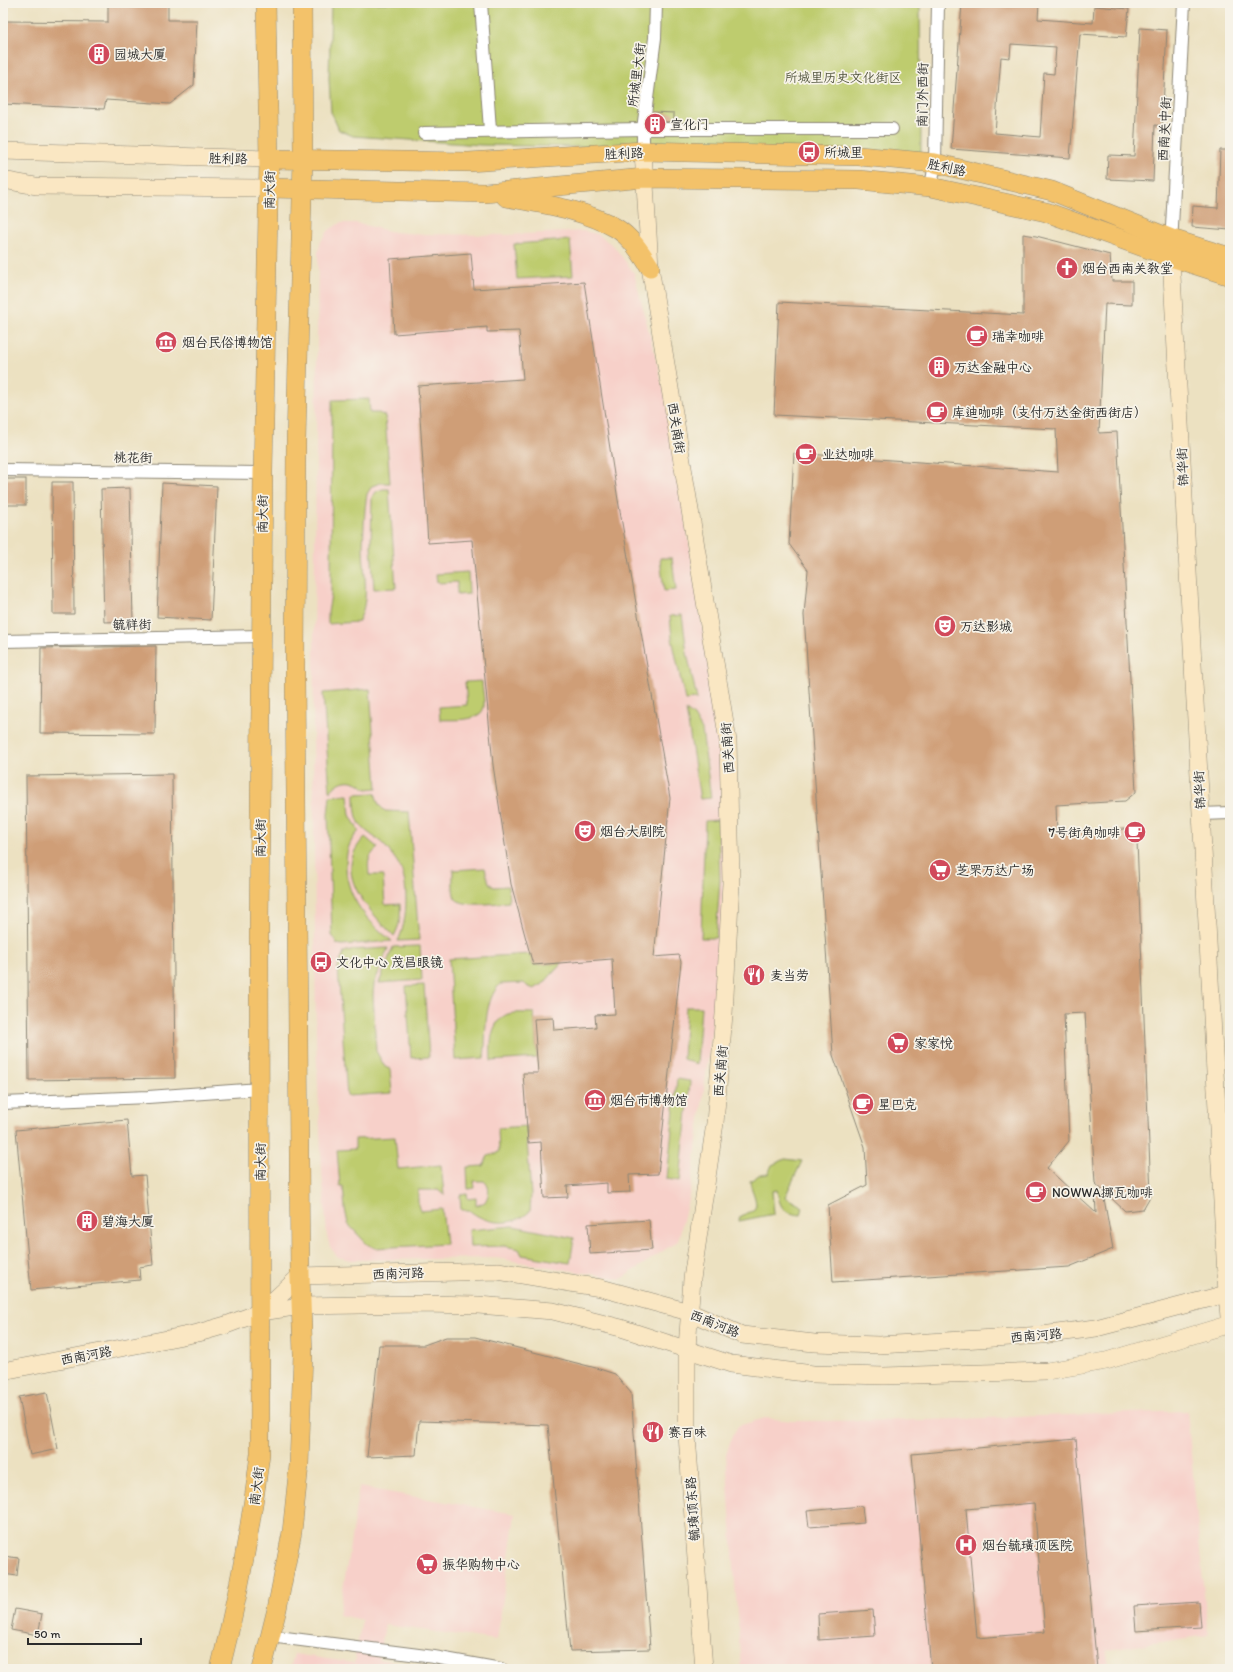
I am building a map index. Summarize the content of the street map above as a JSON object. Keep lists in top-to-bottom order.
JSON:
{
  "streets": {
    "main road": [
      "胜利路",
      "南大街",
      "西关南街",
      "锦华街",
      "西南河路",
      "毓璜顶东路"
    ],
    "street": [
      "所城里大街",
      "南门外西街",
      "西南关中街",
      "桃花街",
      "毓祥街"
    ]
  },
  "crossings": [
    ["所城里大街", "胜利路"],
    ["所城里大街", "西关南街"],
    ["南门外西街", "胜利路"],
    ["西南关中街", "胜利路"],
    ["西南关中街", "锦华街"],
    ["胜利路", "南大街"],
    ["胜利路", "西关南街"],
    ["胜利路", "锦华街"],
    ["南大街", "桃花街"],
    ["南大街", "毓祥街"],
    ["南大街", "西南河路"],
    ["西关南街", "西南河路"],
    ["西关南街", "毓璜顶东路"],
    ["锦华街", "西南河路"],
    ["西南河路", "毓璜顶东路"]
  ],
  "parks": ["所城里历史文化街区"],
  "places": {
    "building": [
      "园城大厦",
      "宣化门",
      "万达金融中心",
      "碧海大厦"
    ],
    "bus stop": ["所城里", "文化中心 茂昌眼镜"],
    "church": ["烟台西南关教堂"],
    "cafe": [
      "瑞幸咖啡",
      "库迪咖啡（支付万达金街西街店）",
      "业达咖啡",
      "7号街角咖啡",
      "星巴克",
      "NOWWA挪瓦咖啡"
    ],
    "museum": ["烟台民俗博物馆", "烟台市博物馆"],
    "theatre": ["万达影城", "烟台大剧院"],
    "supermarket": ["芝罘万达广场", "家家悦", "振华购物中心"],
    "restaurant": ["麦当劳", "赛百味"],
    "hospital": ["烟台毓璜顶医院"]
  },
  "scale_bar": "50 m"
}
